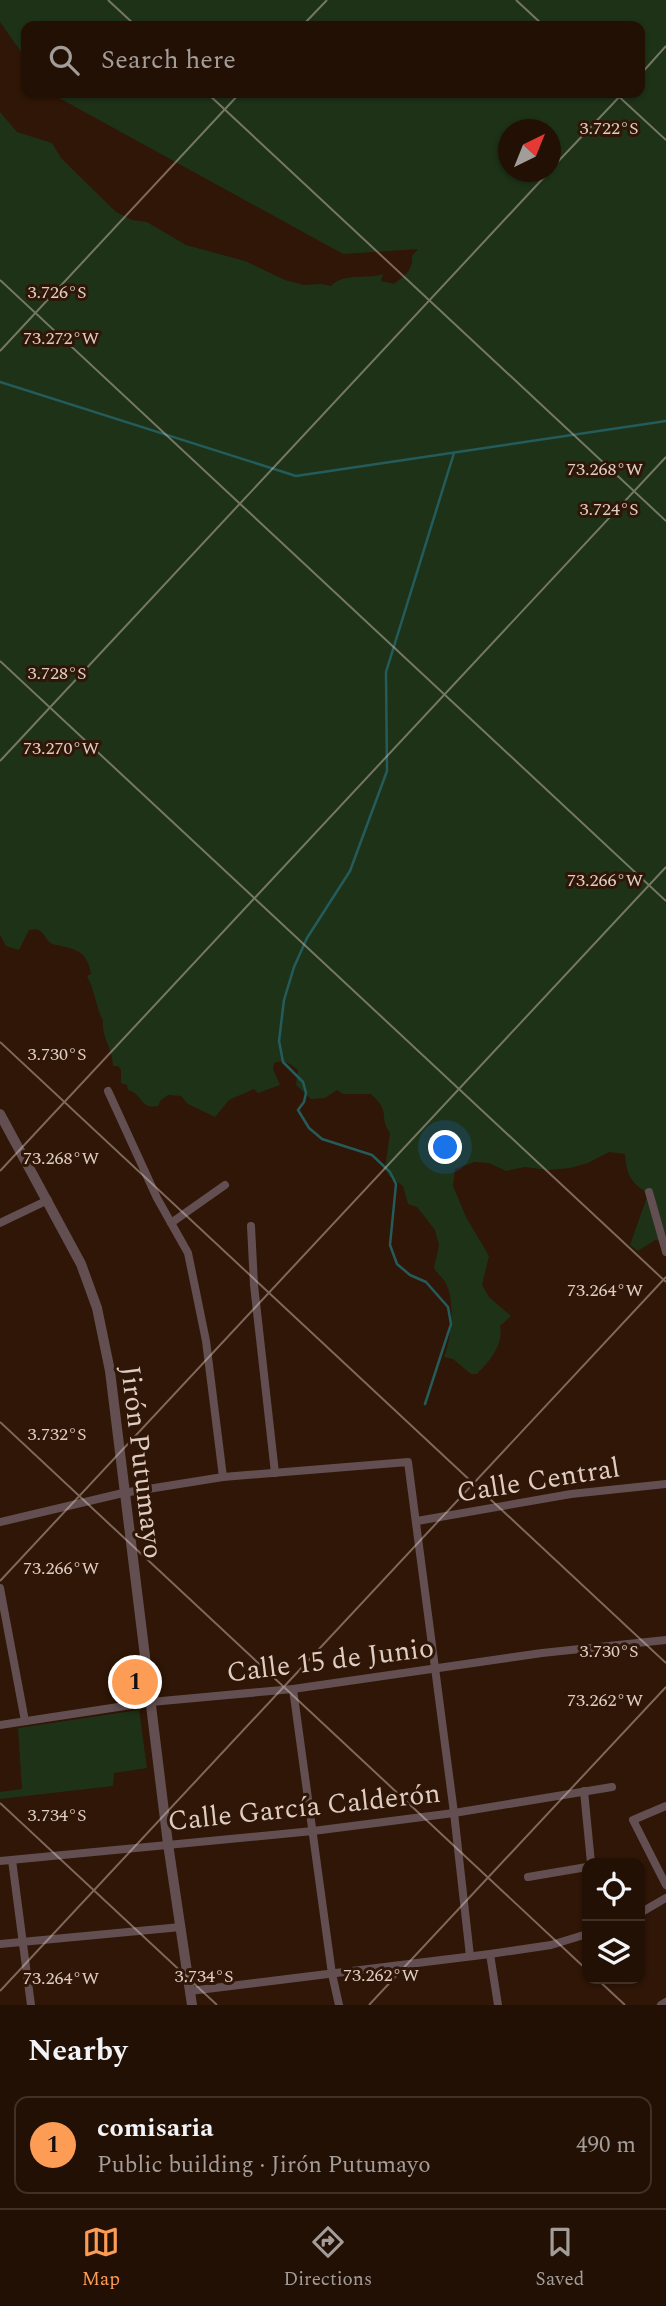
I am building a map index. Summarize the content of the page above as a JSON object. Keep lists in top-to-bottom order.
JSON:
{
  "streets": {
    "street": [
      "Jirón Putumayo",
      "Calle Central",
      "Calle 15 de Junio",
      "Calle García Calderón"
    ]
  },
  "crossings": [
    ["Jirón Putumayo", "Calle 15 de Junio"],
    ["Jirón Putumayo", "Calle García Calderón"]
  ],
  "north": "top right",
  "page": {
    "search": "Search here",
    "pins": "1",
    "heading": "Nearby",
    "list": [
      {
        "mark": "1",
        "name": "comisaria",
        "note": "Public building · Jirón Putumayo",
        "value": "490 m"
      }
    ],
    "nav": ["Map", "Directions", "Saved"]
  },
  "coordinates": [
    "3.722°S",
    "3.726°S",
    "73.272°W",
    "73.268°W",
    "3.724°S",
    "3.728°S",
    "73.270°W",
    "73.266°W",
    "3.730°S",
    "73.264°W",
    "3.732°S",
    "73.262°W",
    "3.734°S"
  ]
}
